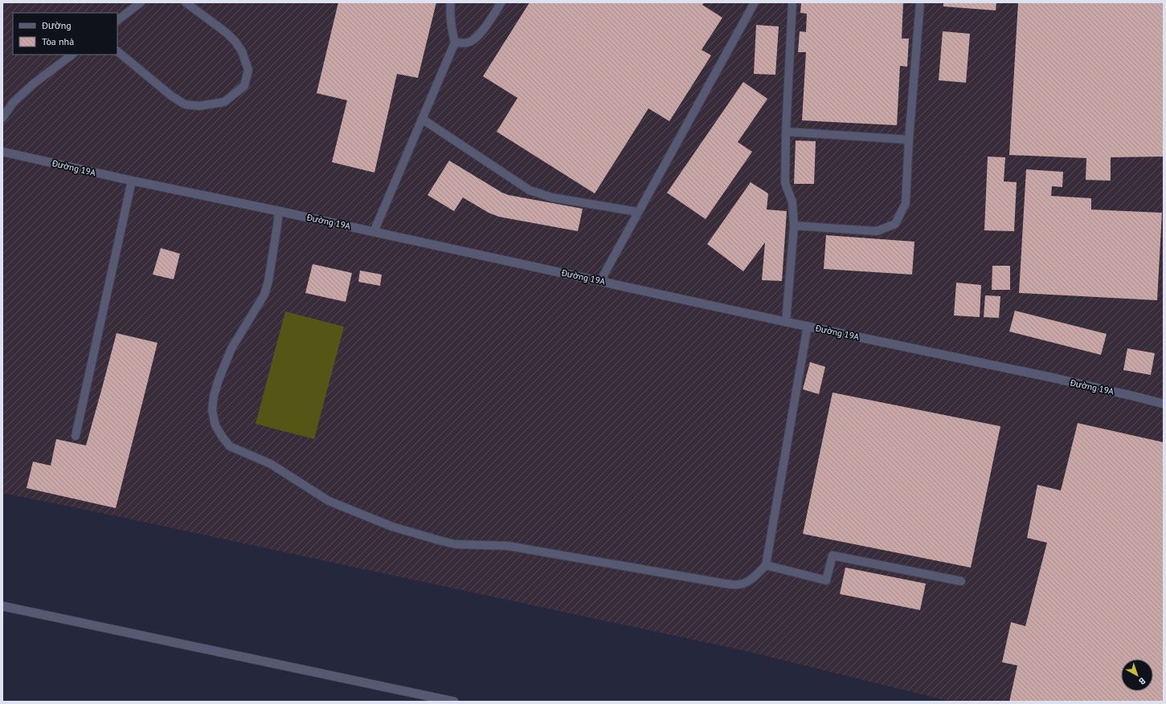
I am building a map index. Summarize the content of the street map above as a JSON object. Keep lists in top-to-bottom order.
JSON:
{
  "streets": {
    "street": ["Đường 19A"]
  },
  "legend": ["Đường", "Tòa nhà"],
  "north": "bottom right"
}
